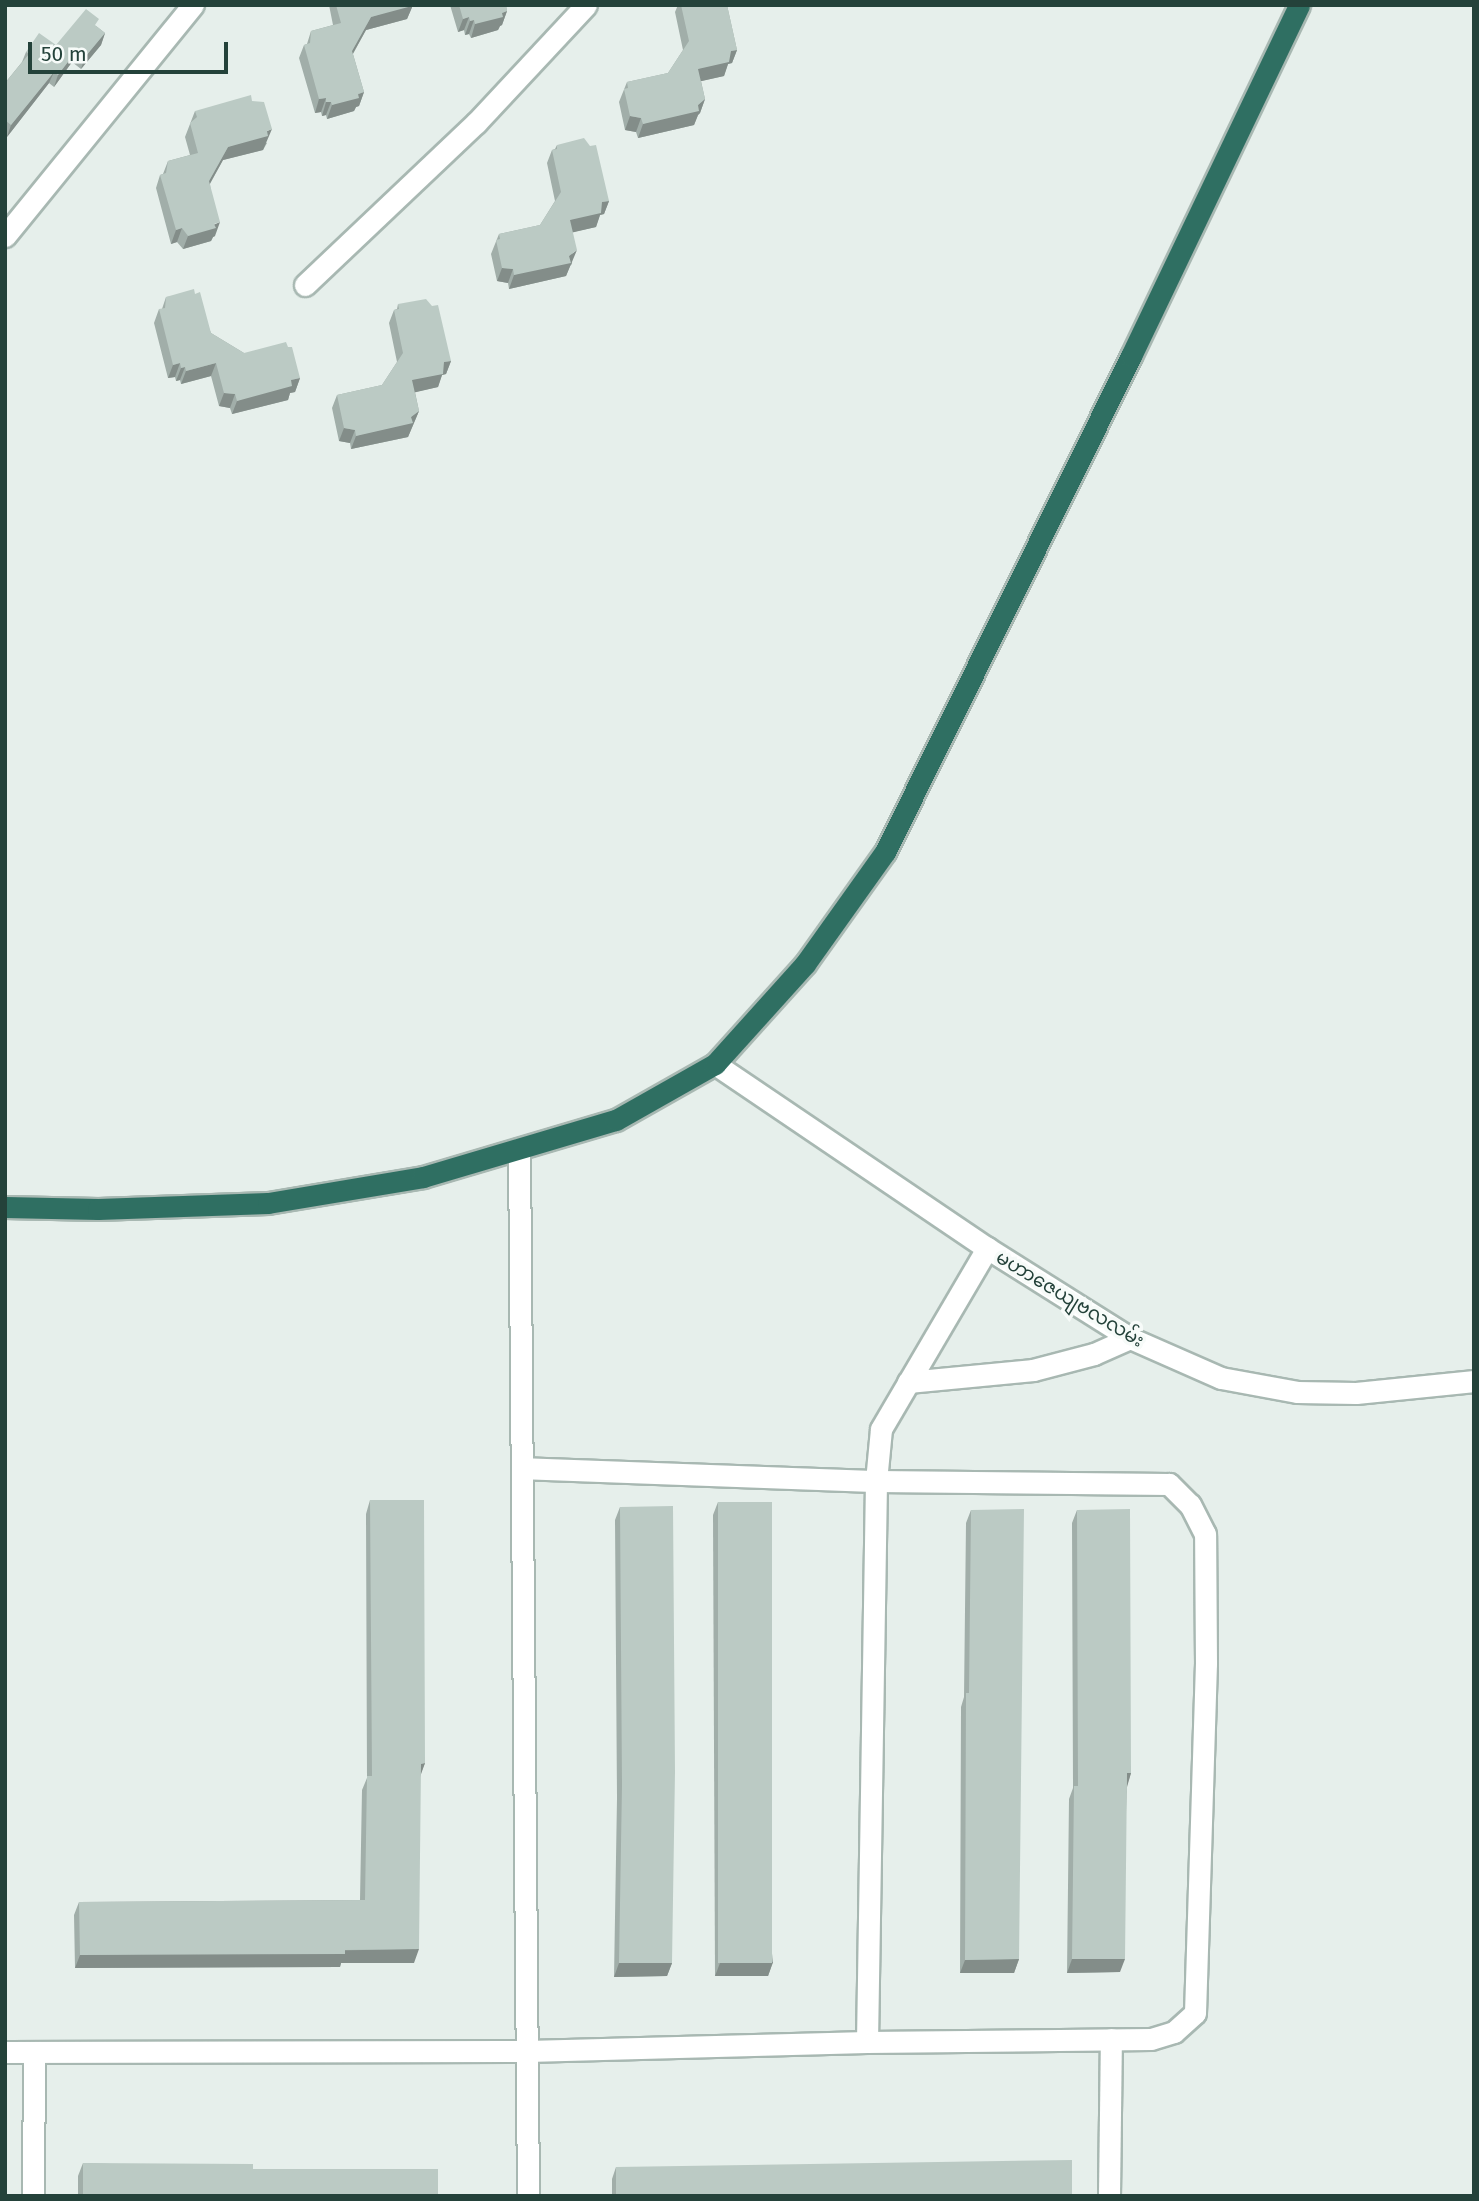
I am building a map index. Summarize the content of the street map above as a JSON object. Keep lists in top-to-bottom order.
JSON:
{
  "streets": {
    "street": ["မဟာဇေယျဗလလမ်း"]
  },
  "scale_bar": "50 m"
}
